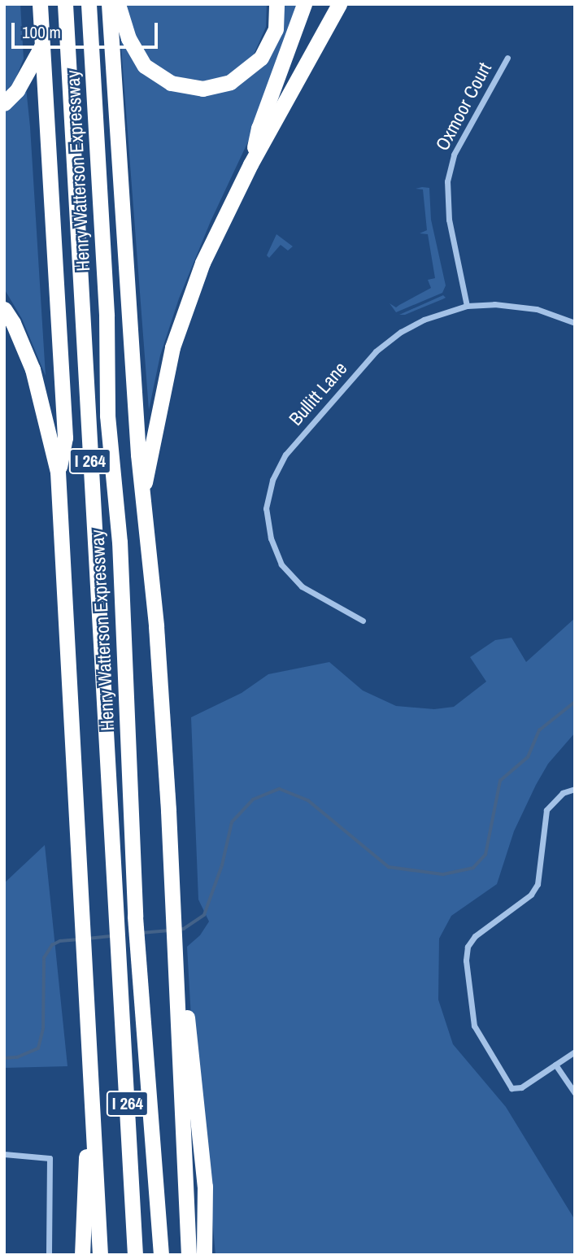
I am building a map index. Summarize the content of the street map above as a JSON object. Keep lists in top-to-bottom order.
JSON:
{
  "streets": {
    "highway": ["Henry Watterson Expressway", "I 264"],
    "street": ["Oxmoor Court", "Bullitt Lane"]
  },
  "crossings": [
    ["Oxmoor Court", "Bullitt Lane"]
  ],
  "scale_bar": "100 m"
}
